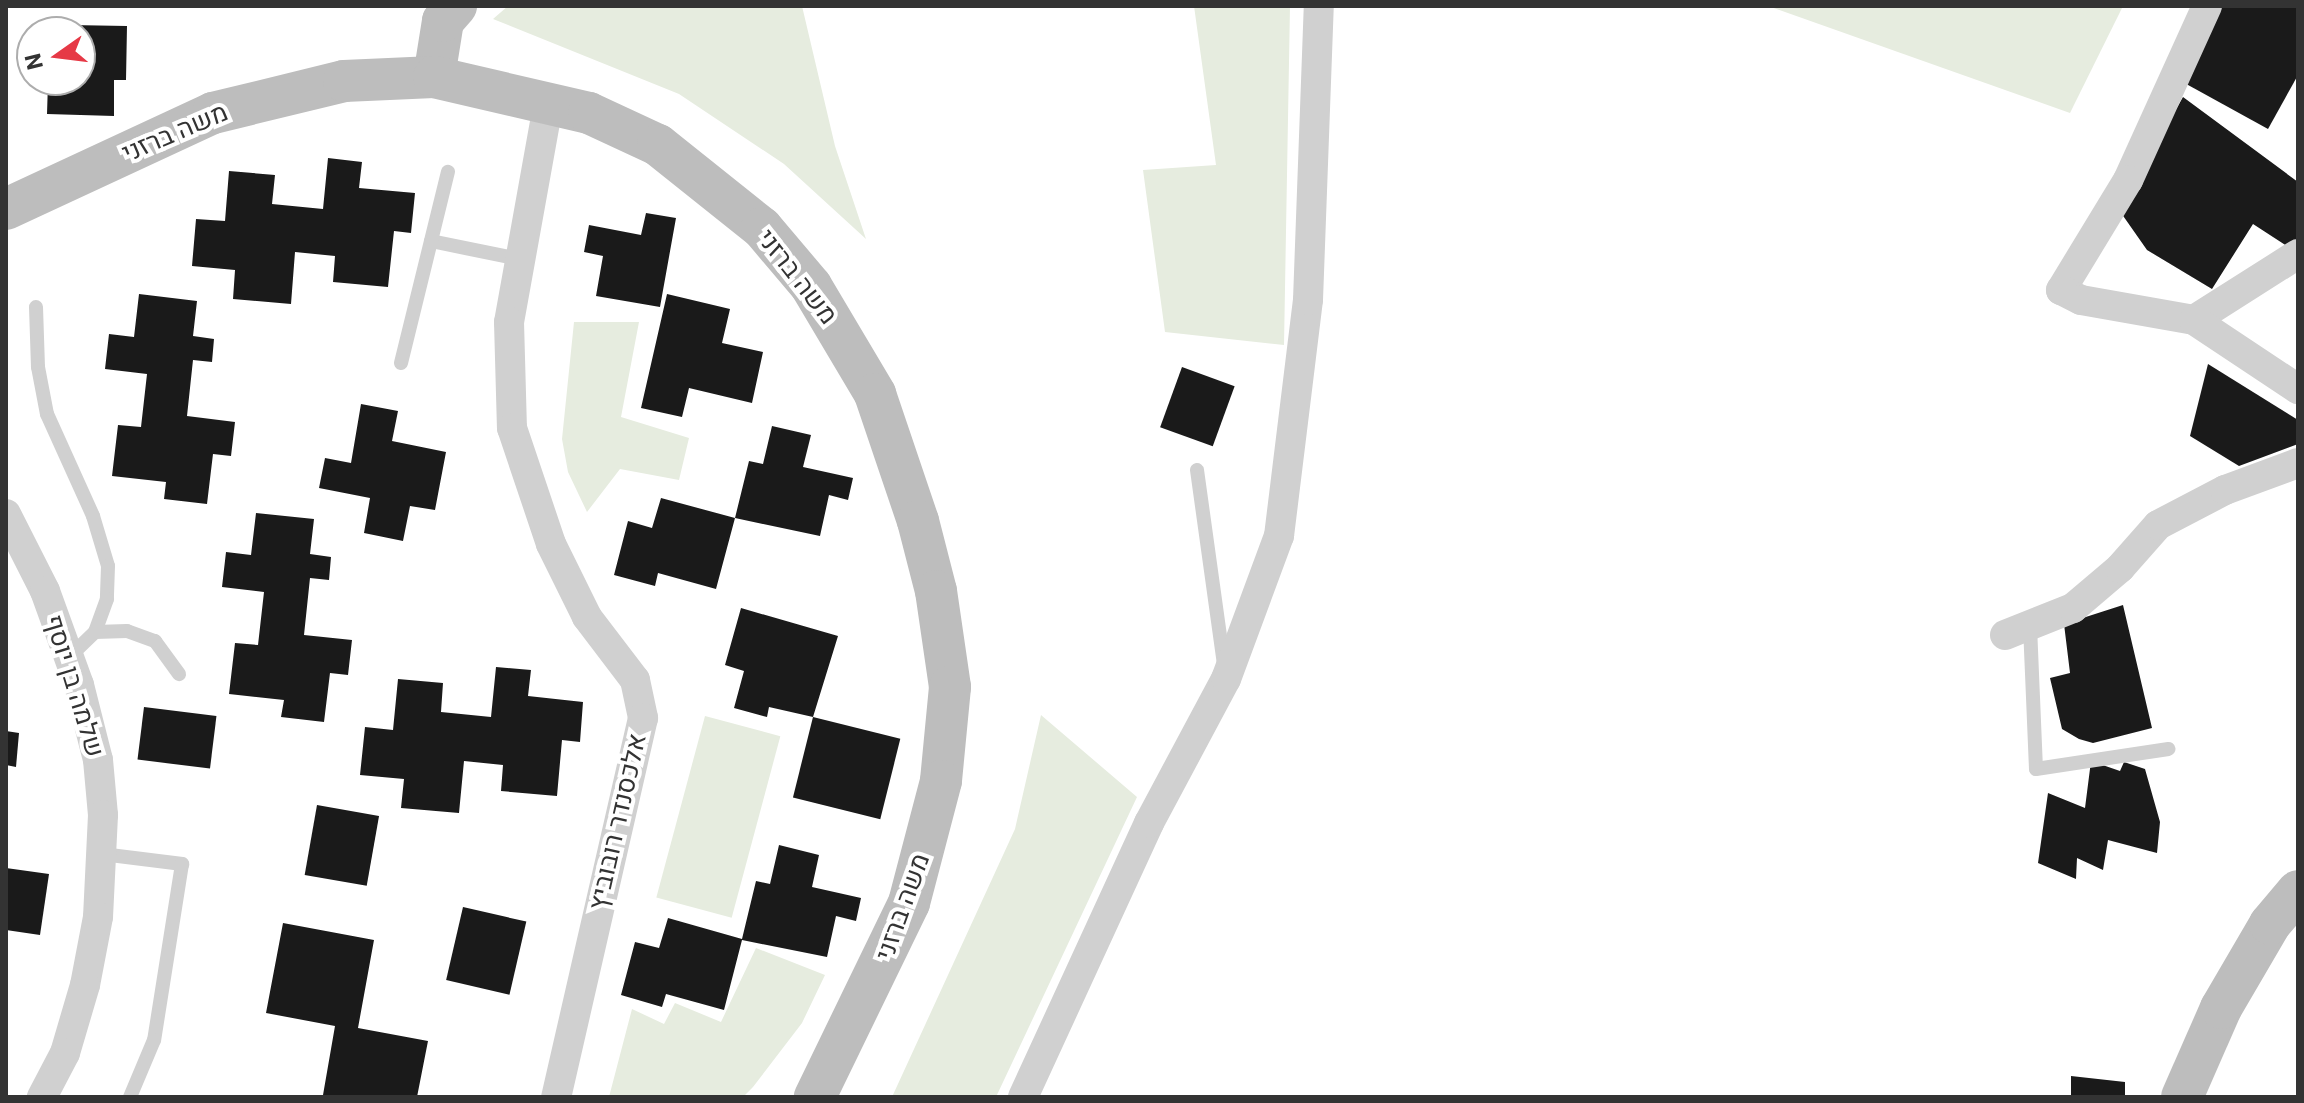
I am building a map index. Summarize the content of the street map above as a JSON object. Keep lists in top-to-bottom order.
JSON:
{
  "streets": {
    "street": ["משה ברזני", "שלמה בן יוסף", "אלכסנדר רובוביץ"]
  },
  "crossings": [
    ["משה ברזני", "אלכסנדר רובוביץ"]
  ],
  "north": "left"
}
